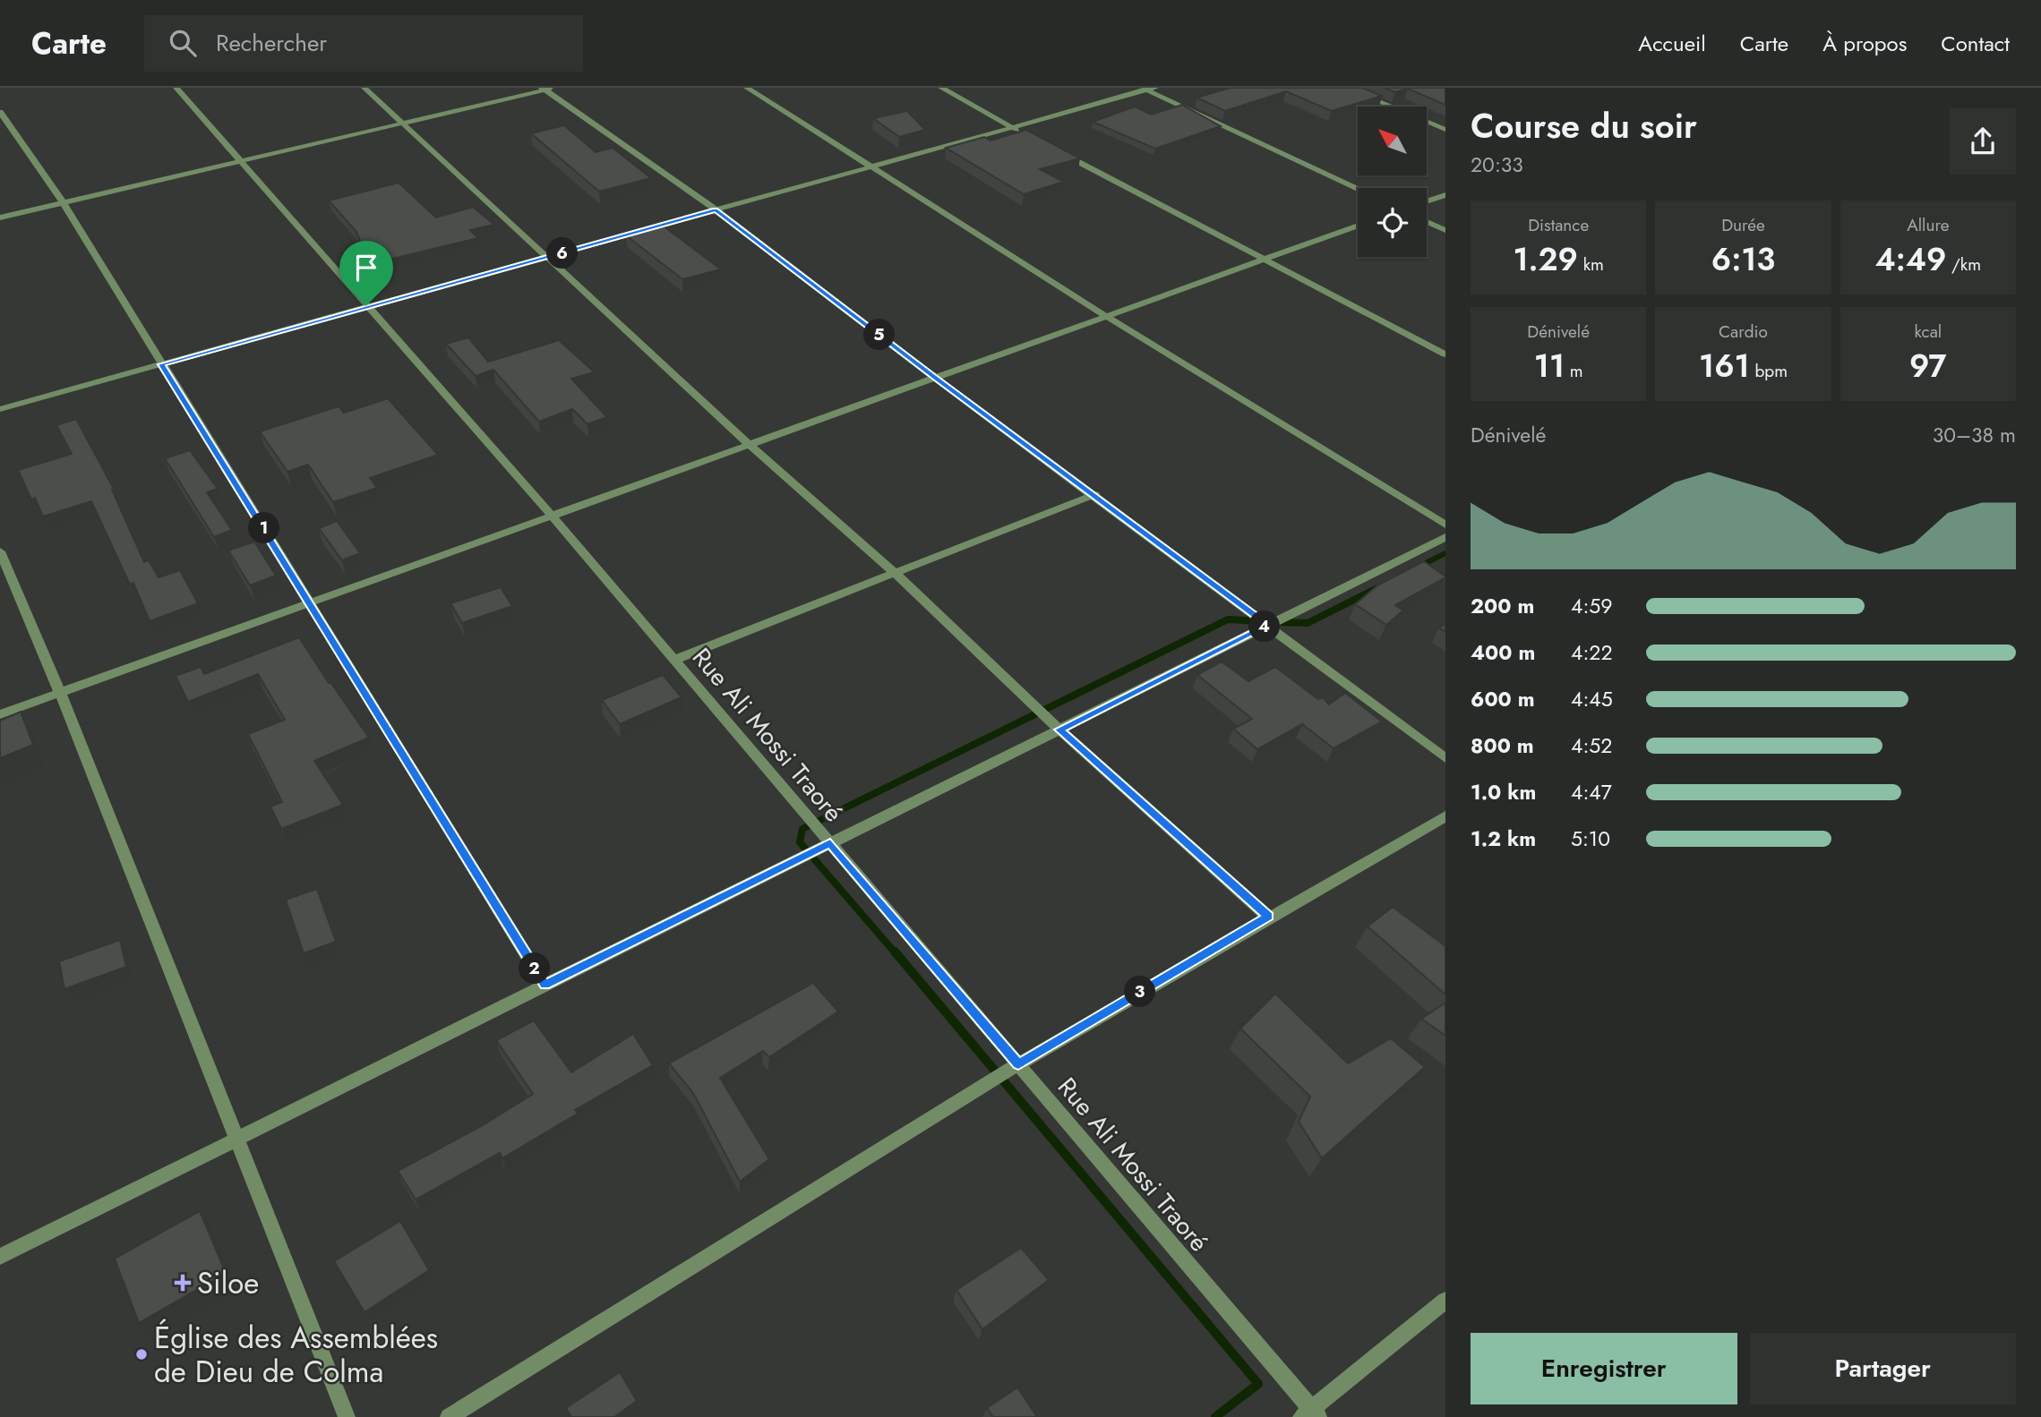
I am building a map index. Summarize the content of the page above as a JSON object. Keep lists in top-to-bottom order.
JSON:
{
  "streets": {
    "street": ["Rue Ali Mossi Traoré"]
  },
  "places": {
    "health": ["Siloe"],
    "other": ["Église des Assemblées de Dieu de Colma"]
  },
  "north": "top left",
  "page": {
    "header": "Carte",
    "search": "Rechercher",
    "nav": [
      "Accueil",
      "Carte",
      "À propos",
      "Contact"
    ],
    "heading": ["Course du soir", "20:33"],
    "stats": [
      ["Distance", "1.29 km"],
      ["Durée", "6:13"],
      ["Allure", "4:49 /km"],
      ["Dénivelé", "11 m"],
      ["Cardio", "161 bpm"],
      ["kcal", "97"]
    ],
    "pins": [
      "6",
      "5",
      "1",
      "4",
      "2",
      "3"
    ],
    "chart": ["Dénivelé", "30–38 m"],
    "list": [
      {
        "name": "200 m",
        "note": "4:59"
      },
      {
        "name": "400 m",
        "note": "4:22"
      },
      {
        "name": "600 m",
        "note": "4:45"
      },
      {
        "name": "800 m",
        "note": "4:52"
      },
      {
        "name": "1.0 km",
        "note": "4:47"
      },
      {
        "name": "1.2 km",
        "note": "5:10"
      }
    ],
    "buttons": ["Enregistrer", "Partager"]
  }
}
